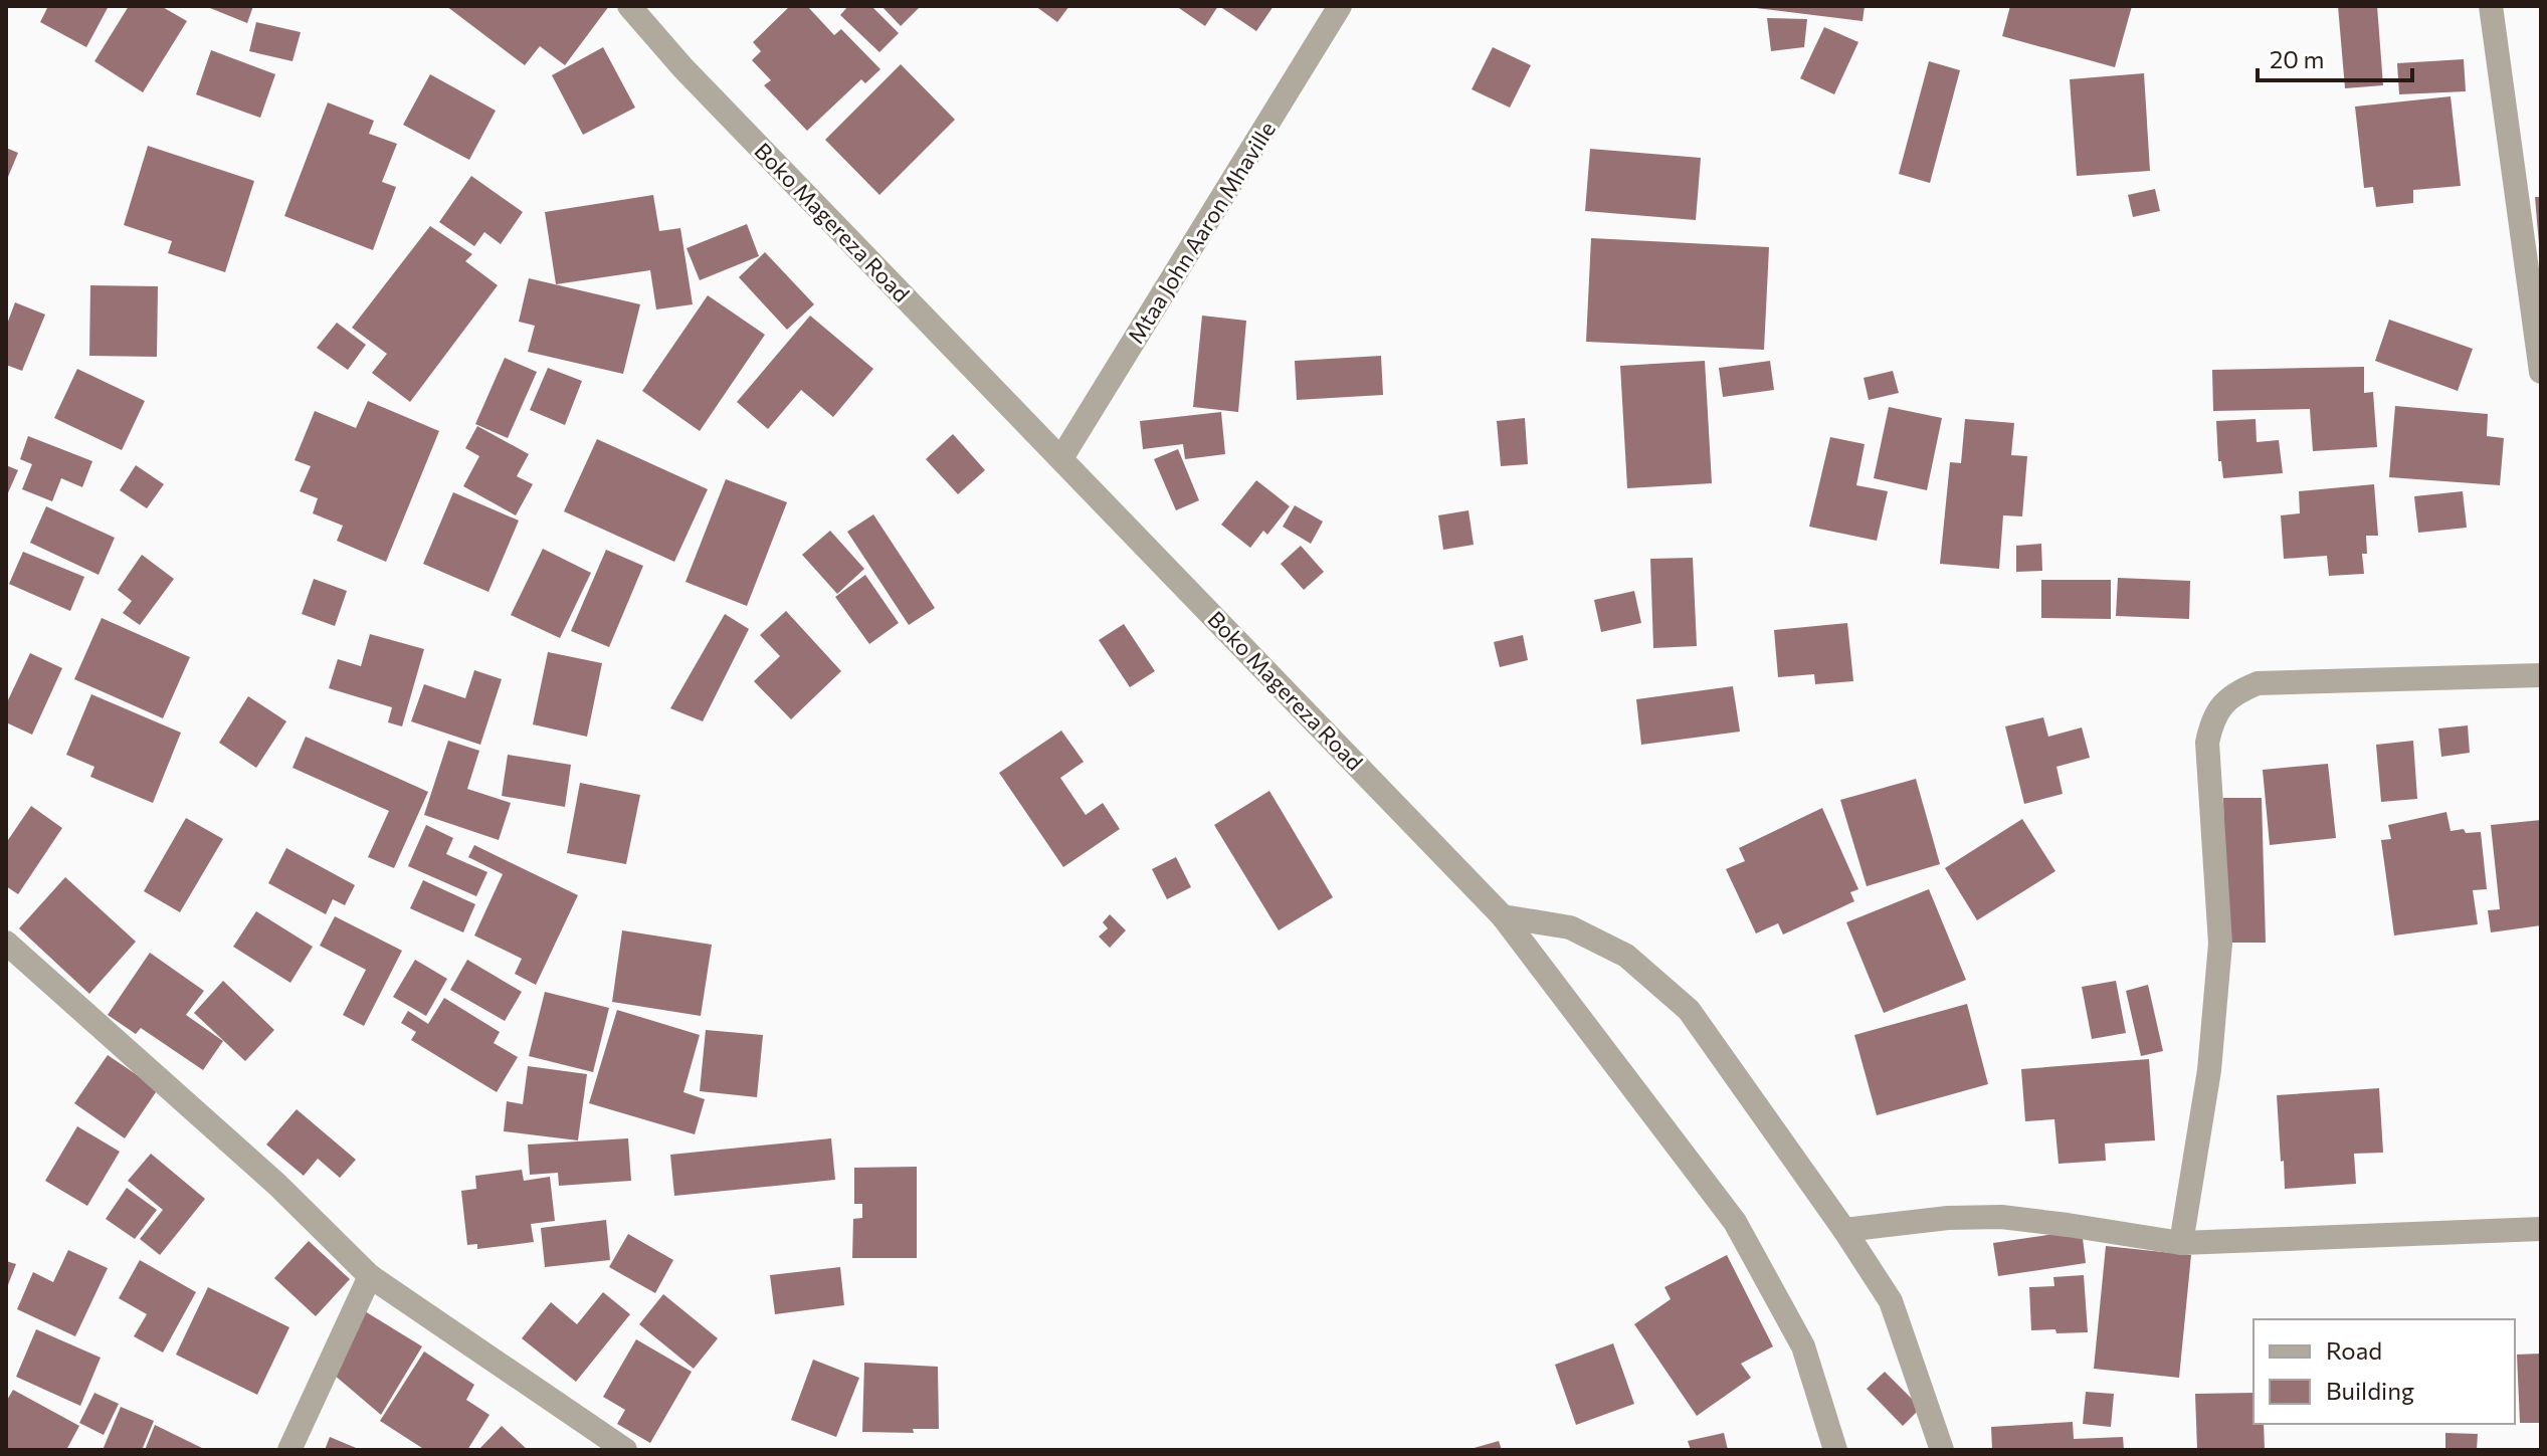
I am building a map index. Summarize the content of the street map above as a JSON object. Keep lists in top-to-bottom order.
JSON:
{
  "streets": {
    "street": ["Boko Magereza Road", "Mtaa John Aaron Mhaville"]
  },
  "crossings": [
    ["Boko Magereza Road", "Mtaa John Aaron Mhaville"]
  ],
  "legend": ["Road", "Building"],
  "scale_bar": "20 m"
}
